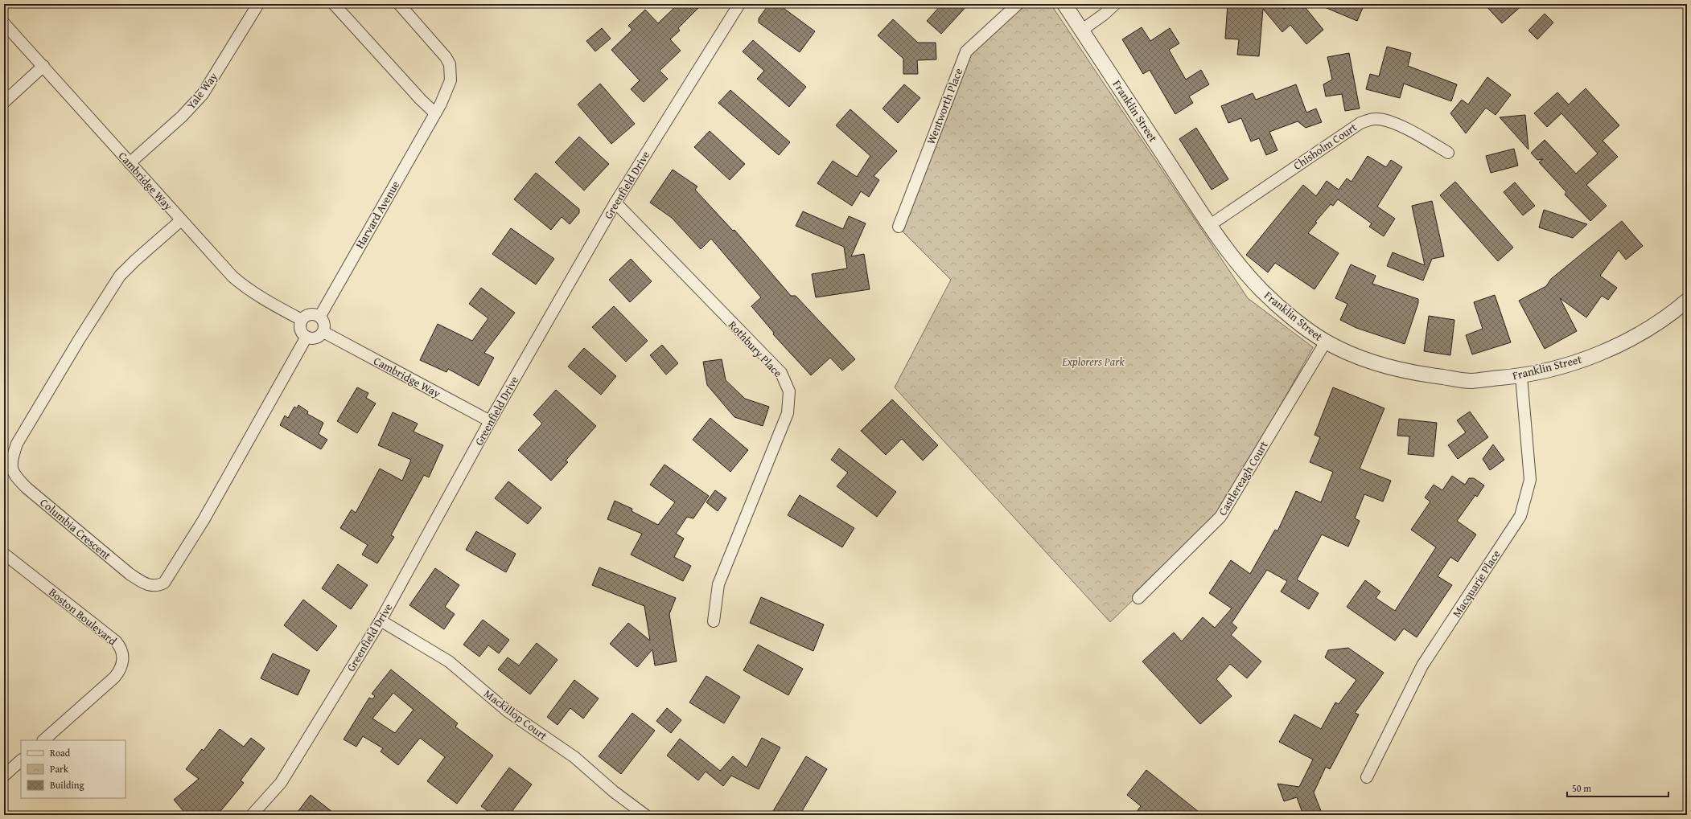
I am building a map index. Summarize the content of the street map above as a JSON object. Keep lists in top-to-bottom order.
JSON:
{
  "streets": {
    "street": [
      "Yale Way",
      "Wentworth Place",
      "Franklin Street",
      "Chisholm Court",
      "Cambridge Way",
      "Greenfield Drive",
      "Harvard Avenue",
      "Rothbury Place",
      "Castlereagh Court",
      "Columbia Crescent",
      "Macquarie Place",
      "Boston Boulevard",
      "Mackillop Court"
    ]
  },
  "crossings": [
    ["Yale Way", "Cambridge Way"],
    ["Franklin Street", "Chisholm Court"],
    ["Franklin Street", "Castlereagh Court"],
    ["Franklin Street", "Macquarie Place"],
    ["Cambridge Way", "Greenfield Drive"],
    ["Cambridge Way", "Harvard Avenue"],
    ["Cambridge Way", "Columbia Crescent"],
    ["Greenfield Drive", "Rothbury Place"],
    ["Greenfield Drive", "Mackillop Court"],
    ["Harvard Avenue", "Columbia Crescent"]
  ],
  "parks": ["Explorers Park"],
  "legend": ["Road", "Park", "Building"],
  "scale_bar": "50 m"
}
